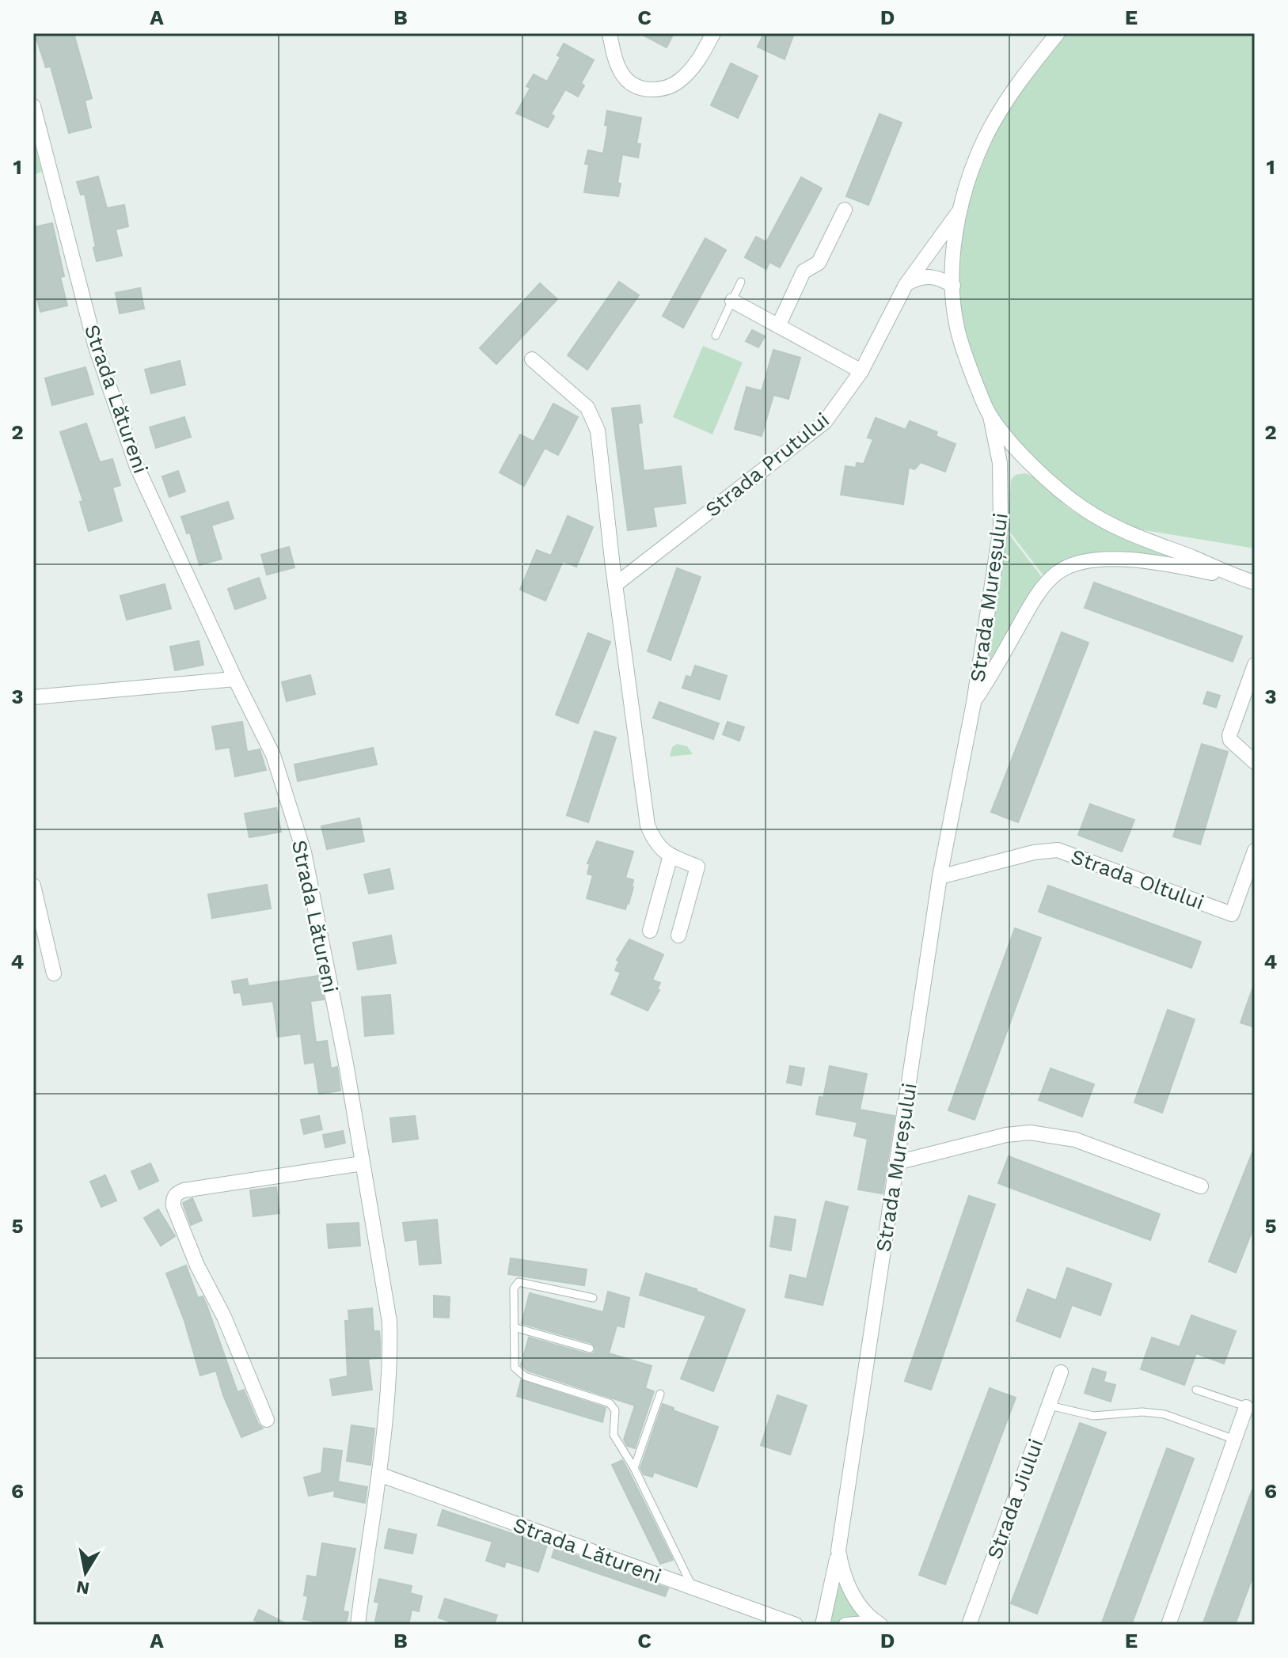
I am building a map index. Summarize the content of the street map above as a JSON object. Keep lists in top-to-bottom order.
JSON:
{
  "streets": {
    "street": [
      "Strada Lătureni",
      "Strada Prutului",
      "Strada Mureșului",
      "Strada Oltului",
      "Strada Jiului"
    ]
  },
  "crossings": [
    ["Strada Mureșului", "Strada Oltului"]
  ],
  "north": "bottom",
  "grid": {
    "columns": [
      "A",
      "B",
      "C",
      "D",
      "E"
    ],
    "rows": [
      "1",
      "2",
      "3",
      "4",
      "5",
      "6"
    ]
  }
}
